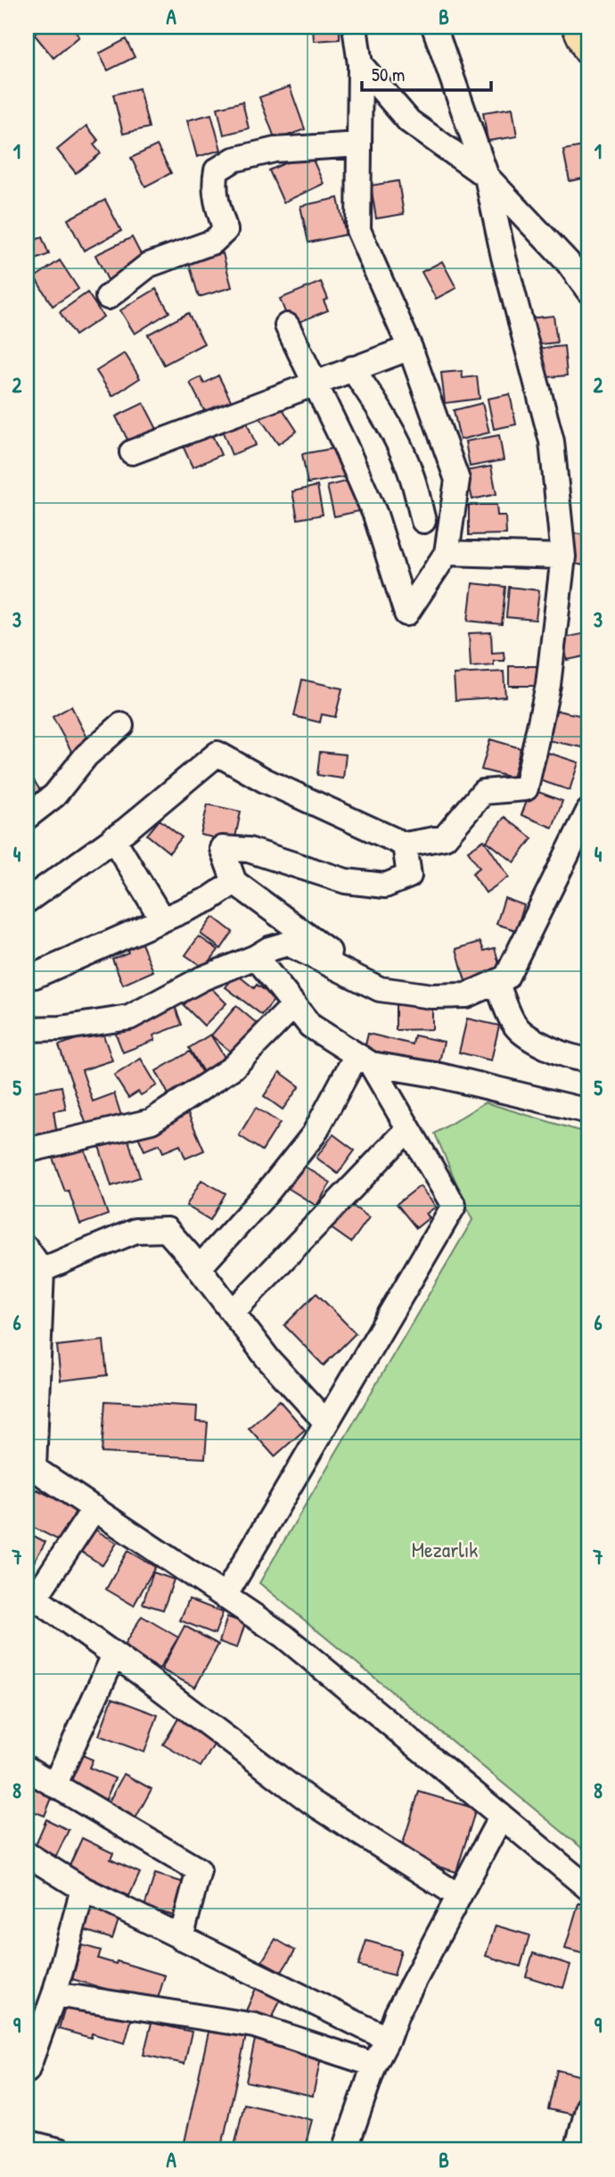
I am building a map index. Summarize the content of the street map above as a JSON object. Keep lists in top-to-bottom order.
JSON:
{
  "parks": ["Mezarlık"],
  "scale_bar": "50 m",
  "grid": {
    "columns": ["A", "B"],
    "rows": [
      "1",
      "2",
      "3",
      "4",
      "5",
      "6",
      "7",
      "8",
      "9"
    ]
  }
}
